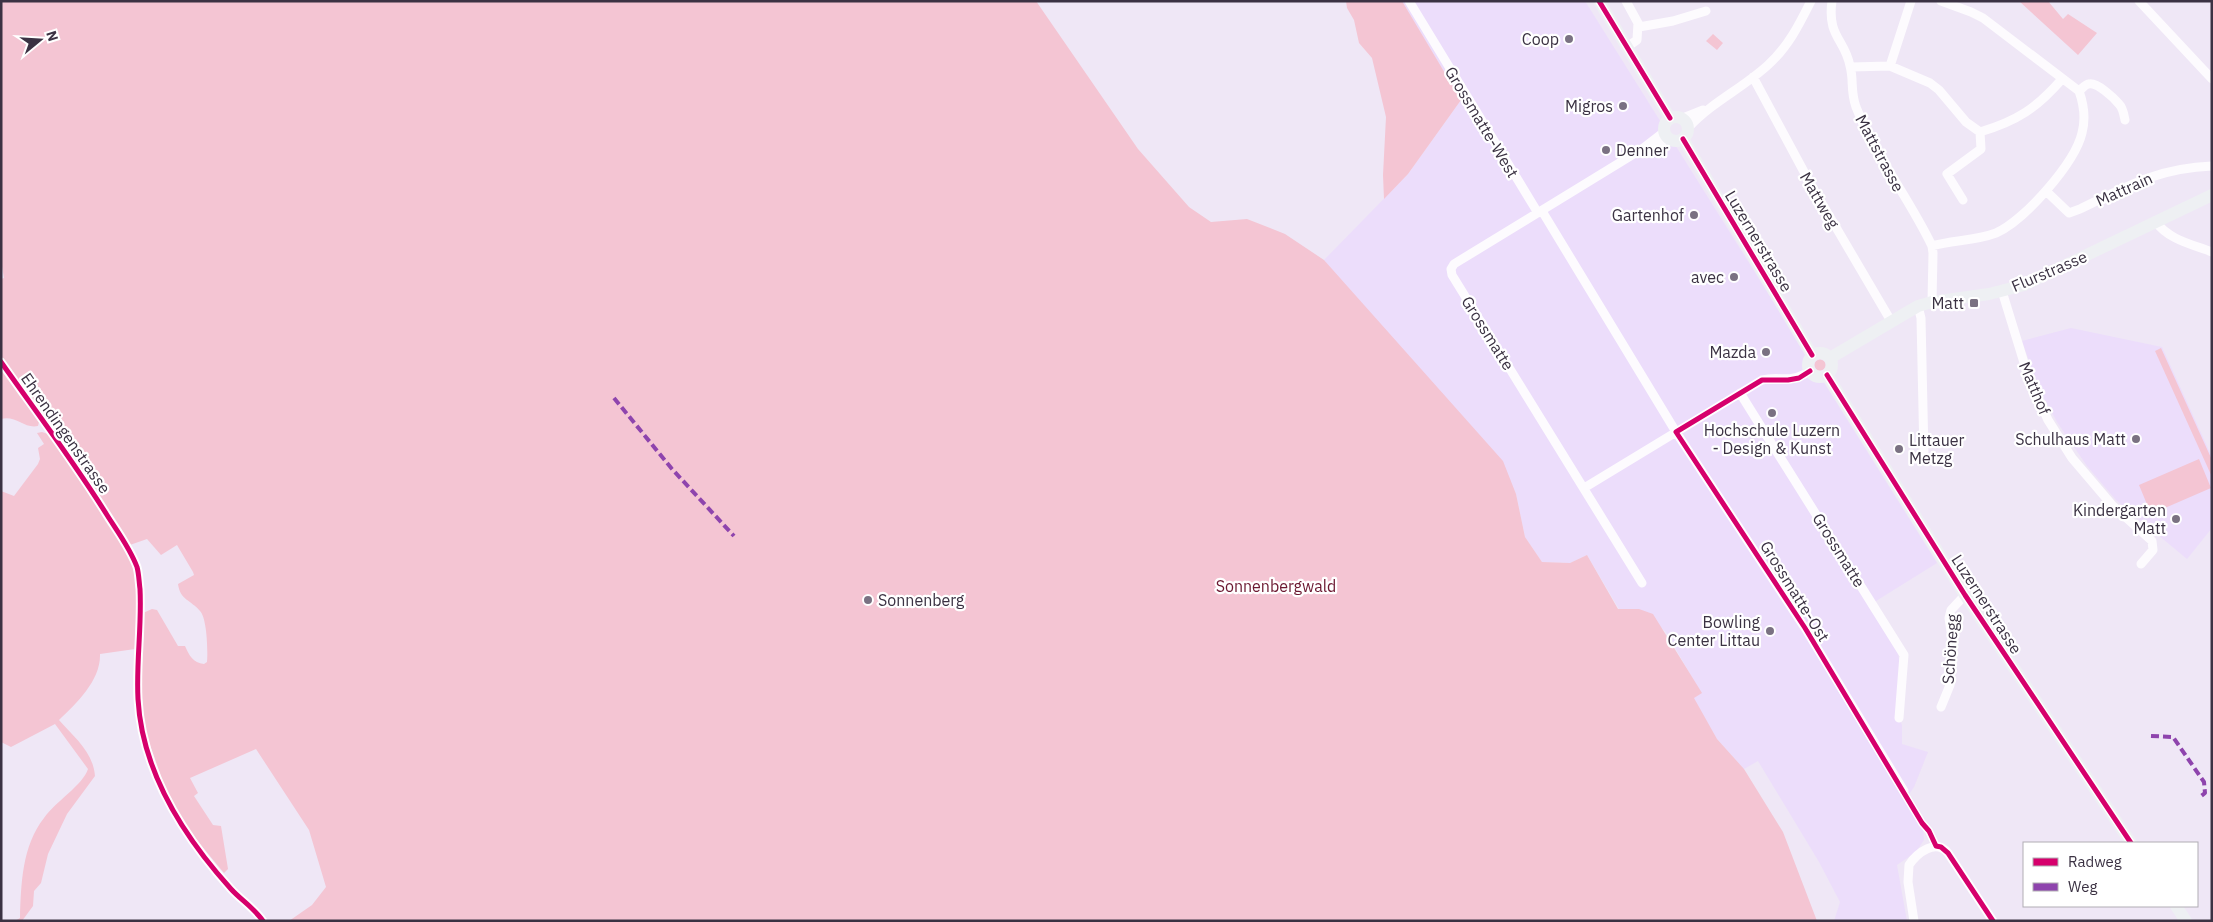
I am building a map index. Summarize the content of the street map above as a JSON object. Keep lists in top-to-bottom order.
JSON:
{
  "streets": {
    "main road": ["Luzernerstrasse", "Flurstrasse"],
    "street": [
      "Grossmatte-West",
      "Mattstrasse",
      "Mattrain",
      "Mattweg",
      "Grossmatte",
      "Matthof",
      "Ehrendingenstrasse",
      "Grossmatte-Ost",
      "Schönegg"
    ]
  },
  "crossings": [
    ["Grossmatte-West", "Grossmatte"],
    ["Mattstrasse", "Flurstrasse"],
    ["Mattweg", "Flurstrasse"],
    ["Luzernerstrasse", "Flurstrasse"],
    ["Luzernerstrasse", "Grossmatte"],
    ["Luzernerstrasse", "Schönegg"],
    ["Flurstrasse", "Matthof"]
  ],
  "parks": ["Sonnenbergwald"],
  "places": {
    "other": [
      "Coop",
      "Migros",
      "Denner",
      "Gartenhof",
      "avec",
      "Mazda",
      "Hochschule Luzern - Design & Kunst",
      "Schulhaus Matt",
      "Littauer Metzg",
      "Kindergarten Matt",
      "Sonnenberg",
      "Bowling Center Littau"
    ],
    "transit": ["Matt"]
  },
  "legend": ["Radweg", "Weg"],
  "north": "right"
}
